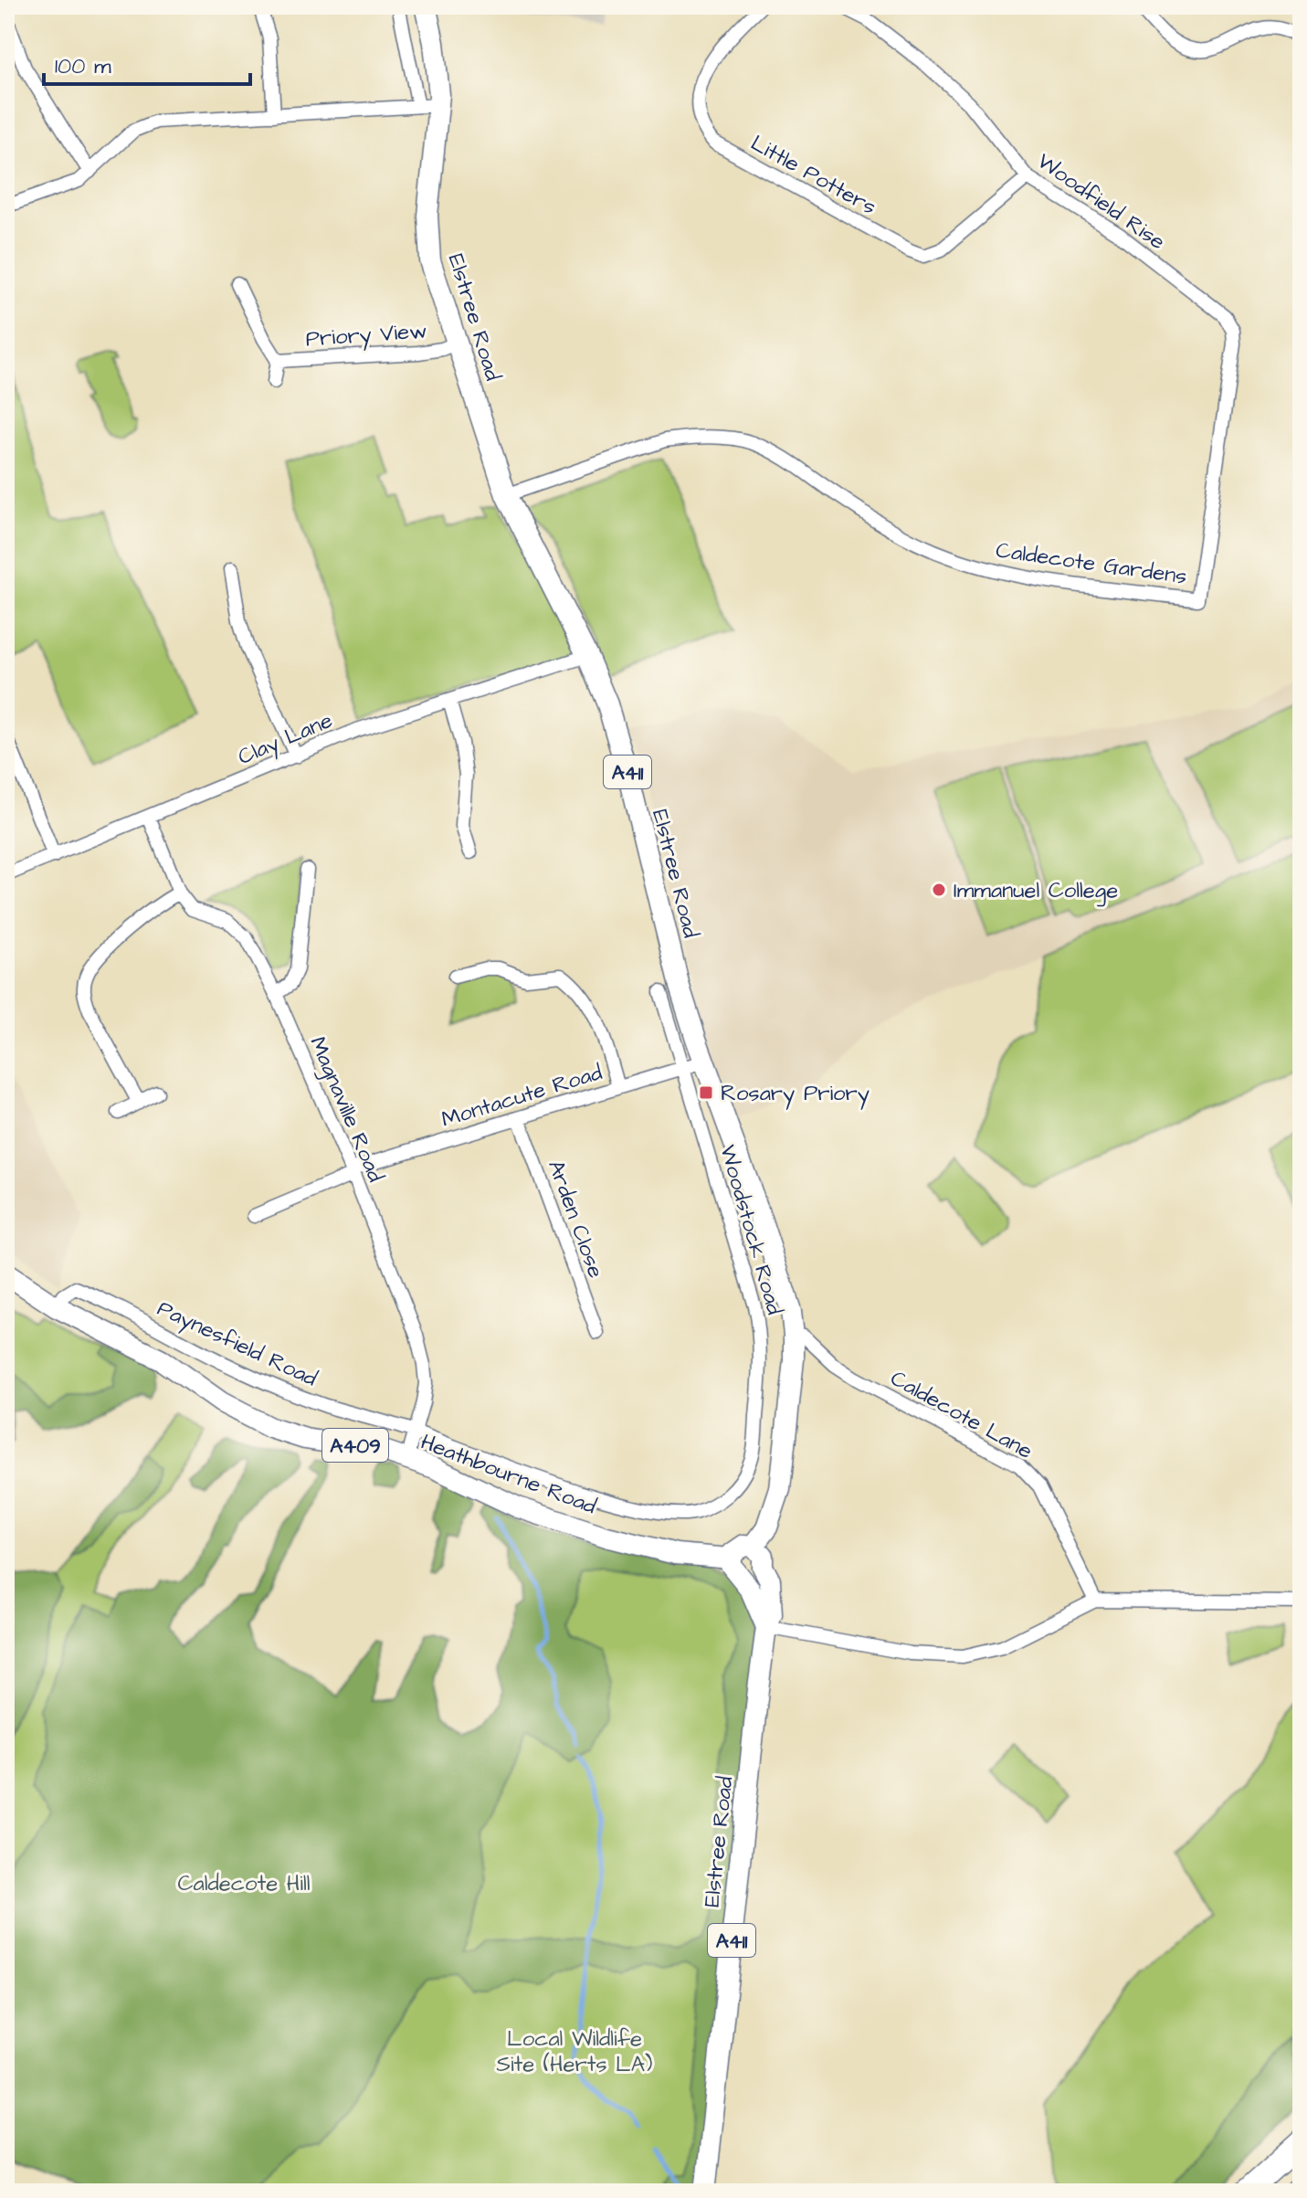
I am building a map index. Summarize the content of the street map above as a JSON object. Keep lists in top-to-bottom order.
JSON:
{
  "streets": {
    "main road": [
      "Elstree Road",
      "A411",
      "A409",
      "Heathbourne Road"
    ],
    "street": [
      "Little Potters",
      "Woodfield Rise",
      "Priory View",
      "Caldecote Gardens",
      "Clay Lane",
      "Montacute Road",
      "Magnaville Road",
      "Arden Close",
      "Woodstock Road",
      "Paynesfield Road",
      "Caldecote Lane"
    ]
  },
  "crossings": [
    ["Little Potters", "Woodfield Rise"],
    ["Woodfield Rise", "Caldecote Gardens"],
    ["Elstree Road", "Priory View"],
    ["Elstree Road", "Caldecote Gardens"],
    ["Elstree Road", "Clay Lane"],
    ["Elstree Road", "Montacute Road"],
    ["Elstree Road", "Caldecote Lane"],
    ["Elstree Road", "Heathbourne Road"],
    ["Montacute Road", "Magnaville Road"],
    ["Montacute Road", "Arden Close"],
    ["Montacute Road", "Woodstock Road"],
    ["Magnaville Road", "Woodstock Road"],
    ["Magnaville Road", "Paynesfield Road"],
    ["Magnaville Road", "Heathbourne Road"],
    ["Woodstock Road", "Paynesfield Road"],
    ["Paynesfield Road", "Heathbourne Road"]
  ],
  "parks": ["Caldecote Hill", "Local Wildlife Site (Herts LA)"],
  "places": {
    "other": ["Immanuel College"],
    "transit": ["Rosary Priory"]
  },
  "scale_bar": "100 m"
}
